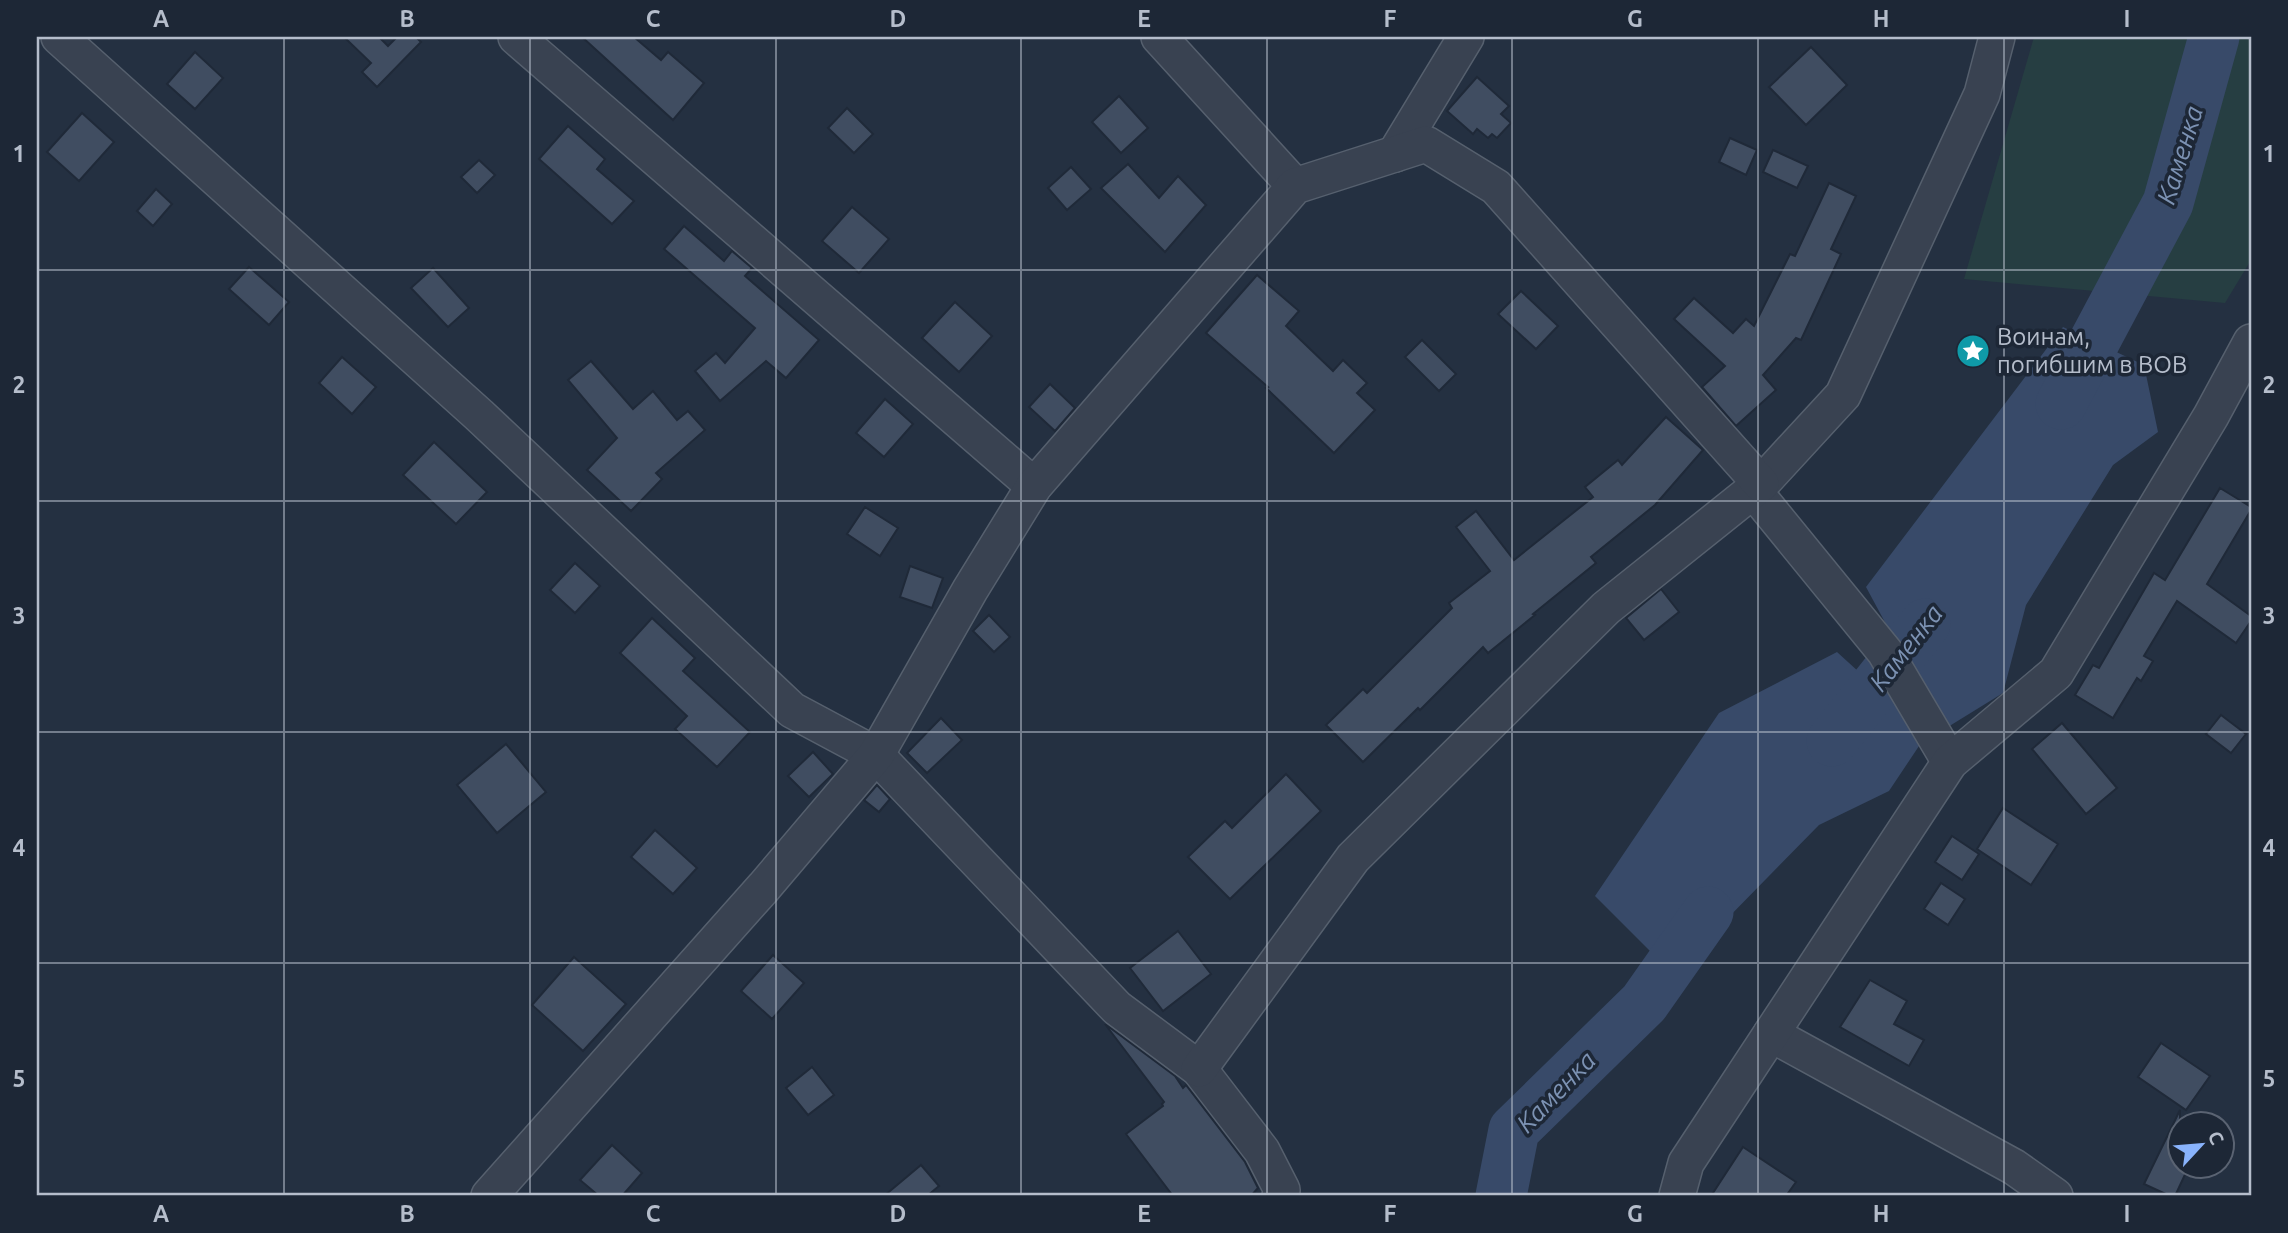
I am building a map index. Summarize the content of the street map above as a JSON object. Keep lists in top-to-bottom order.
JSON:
{
  "water": ["Каменка"],
  "places": {
    "place": ["Воинам, погибшим в ВОВ"]
  },
  "north": "top right",
  "grid": {
    "columns": [
      "A",
      "B",
      "C",
      "D",
      "E",
      "F",
      "G",
      "H",
      "I"
    ],
    "rows": [
      "1",
      "2",
      "3",
      "4",
      "5"
    ]
  }
}
